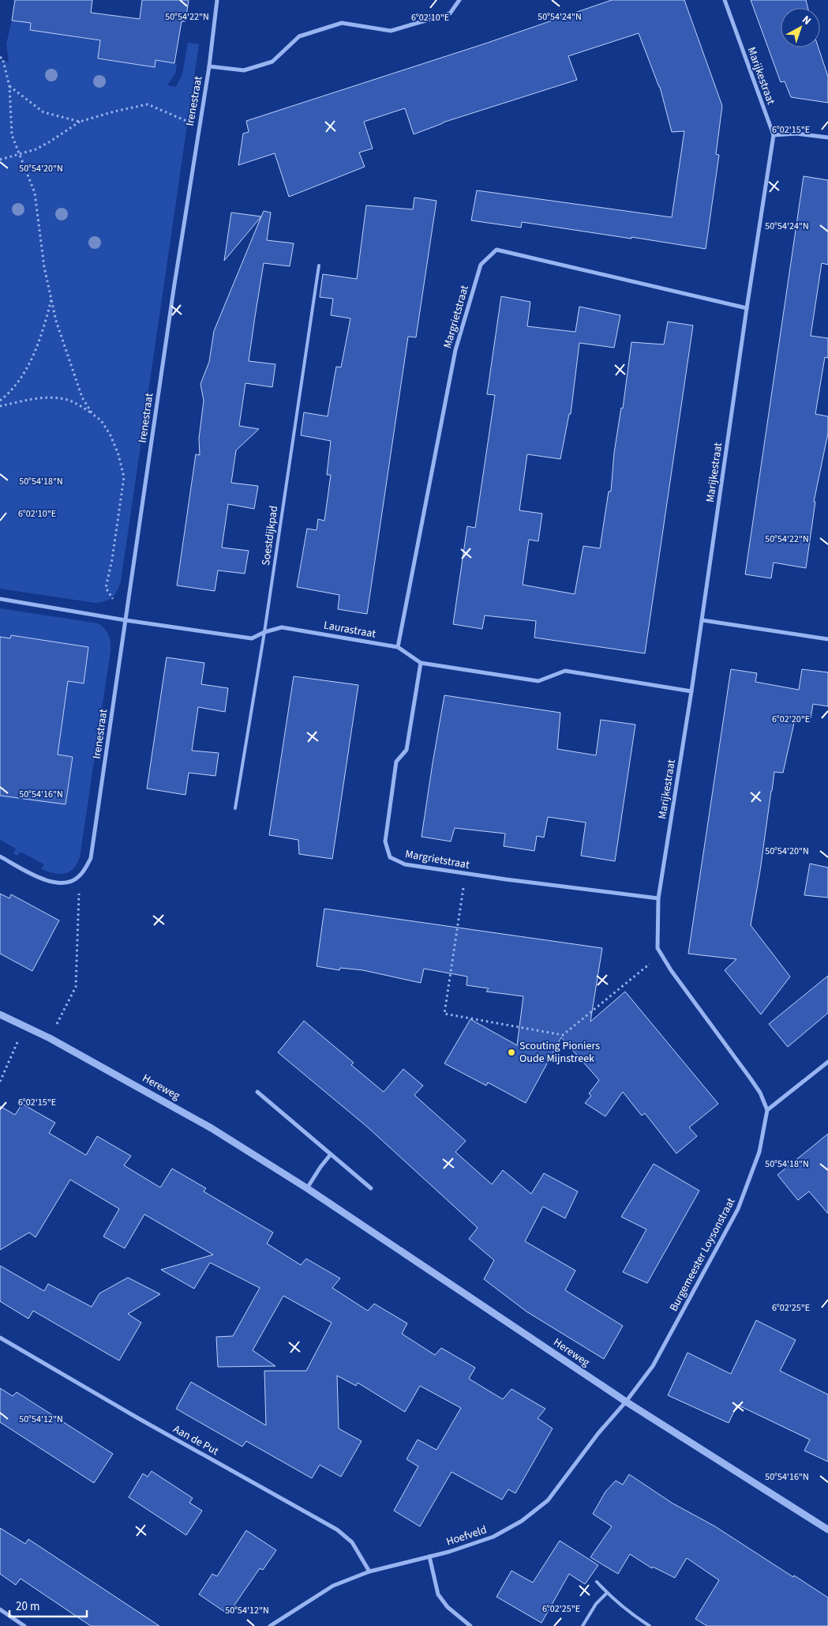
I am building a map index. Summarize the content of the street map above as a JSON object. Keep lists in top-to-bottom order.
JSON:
{
  "streets": {
    "street": [
      "Marijkestraat",
      "Irenestraat",
      "Margrietstraat",
      "Laurastraat",
      "Hereweg",
      "Burgemeester Loysonstraat",
      "Aan de Put",
      "Hoefveld"
    ],
    "lane": ["Soestdijkpad"]
  },
  "crossings": [
    ["Marijkestraat", "Margrietstraat"],
    ["Marijkestraat", "Laurastraat"],
    ["Marijkestraat", "Burgemeester Loysonstraat"],
    ["Irenestraat", "Laurastraat"],
    ["Margrietstraat", "Laurastraat"],
    ["Soestdijkpad", "Laurastraat"],
    ["Hereweg", "Burgemeester Loysonstraat"],
    ["Hereweg", "Hoefveld"],
    ["Burgemeester Loysonstraat", "Hoefveld"],
    ["Aan de Put", "Hoefveld"]
  ],
  "places": ["Scouting Pioniers Oude Mijnstreek"],
  "scale_bar": "20 m",
  "north": "top right",
  "coordinates": [
    "50°54'22\"N",
    "50°54'24\"N",
    "6°02'10\"E",
    "6°02'15\"E",
    "50°54'20\"N",
    "50°54'18\"N",
    "6°02'20\"E",
    "50°54'16\"N",
    "6°02'25\"E",
    "50°54'12\"N"
  ]
}
